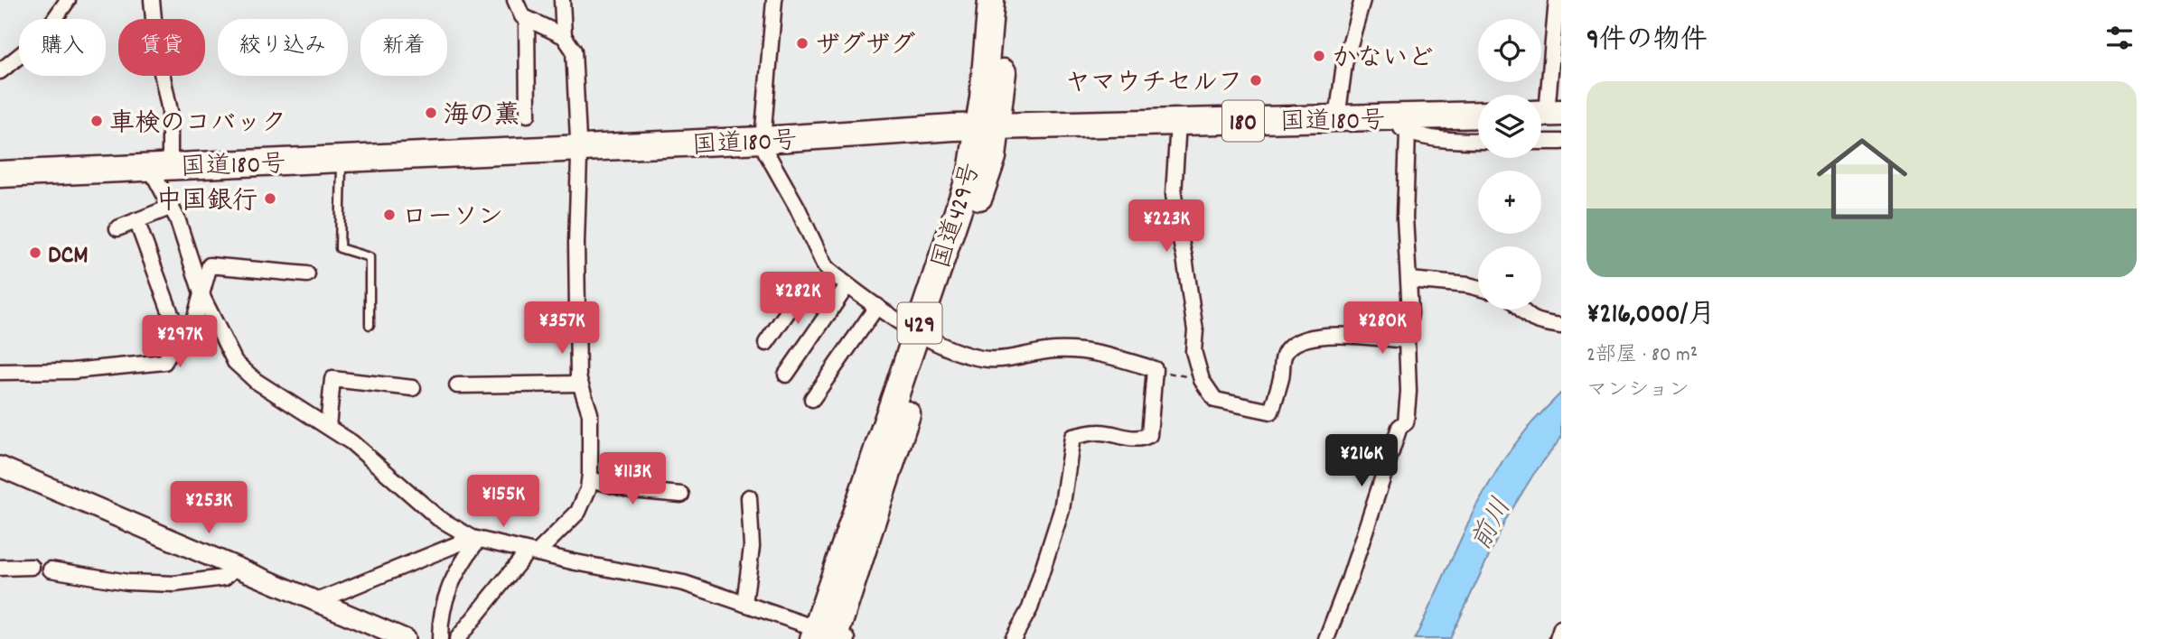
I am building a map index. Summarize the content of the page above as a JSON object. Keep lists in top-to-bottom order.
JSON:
{
  "streets": {
    "highway": [
      "国道180号",
      "180",
      "国道429号",
      "429"
    ]
  },
  "crossings": [
    ["国道180号", "国道429号"]
  ],
  "water": ["前川"],
  "places": [
    "ザグザグ",
    "かないど",
    "ヤマウチセルフ",
    "海の薫",
    "車検のコバック",
    "中国銀行",
    "ローソン",
    "DCM"
  ],
  "page": {
    "heading": "9件の物件",
    "map_buttons": ["+", "−"],
    "chip": [
      "購入",
      "賃貸",
      "絞り込み",
      "新着"
    ],
    "list": [
      {
        "name": "¥216,000/月",
        "note": "2部屋 · 80 m² · マンション"
      }
    ],
    "price": [
      "¥223K",
      "¥282K",
      "¥357K",
      "¥280K",
      "¥297K",
      "¥216K",
      "¥113K",
      "¥155K",
      "¥253K"
    ]
  }
}
